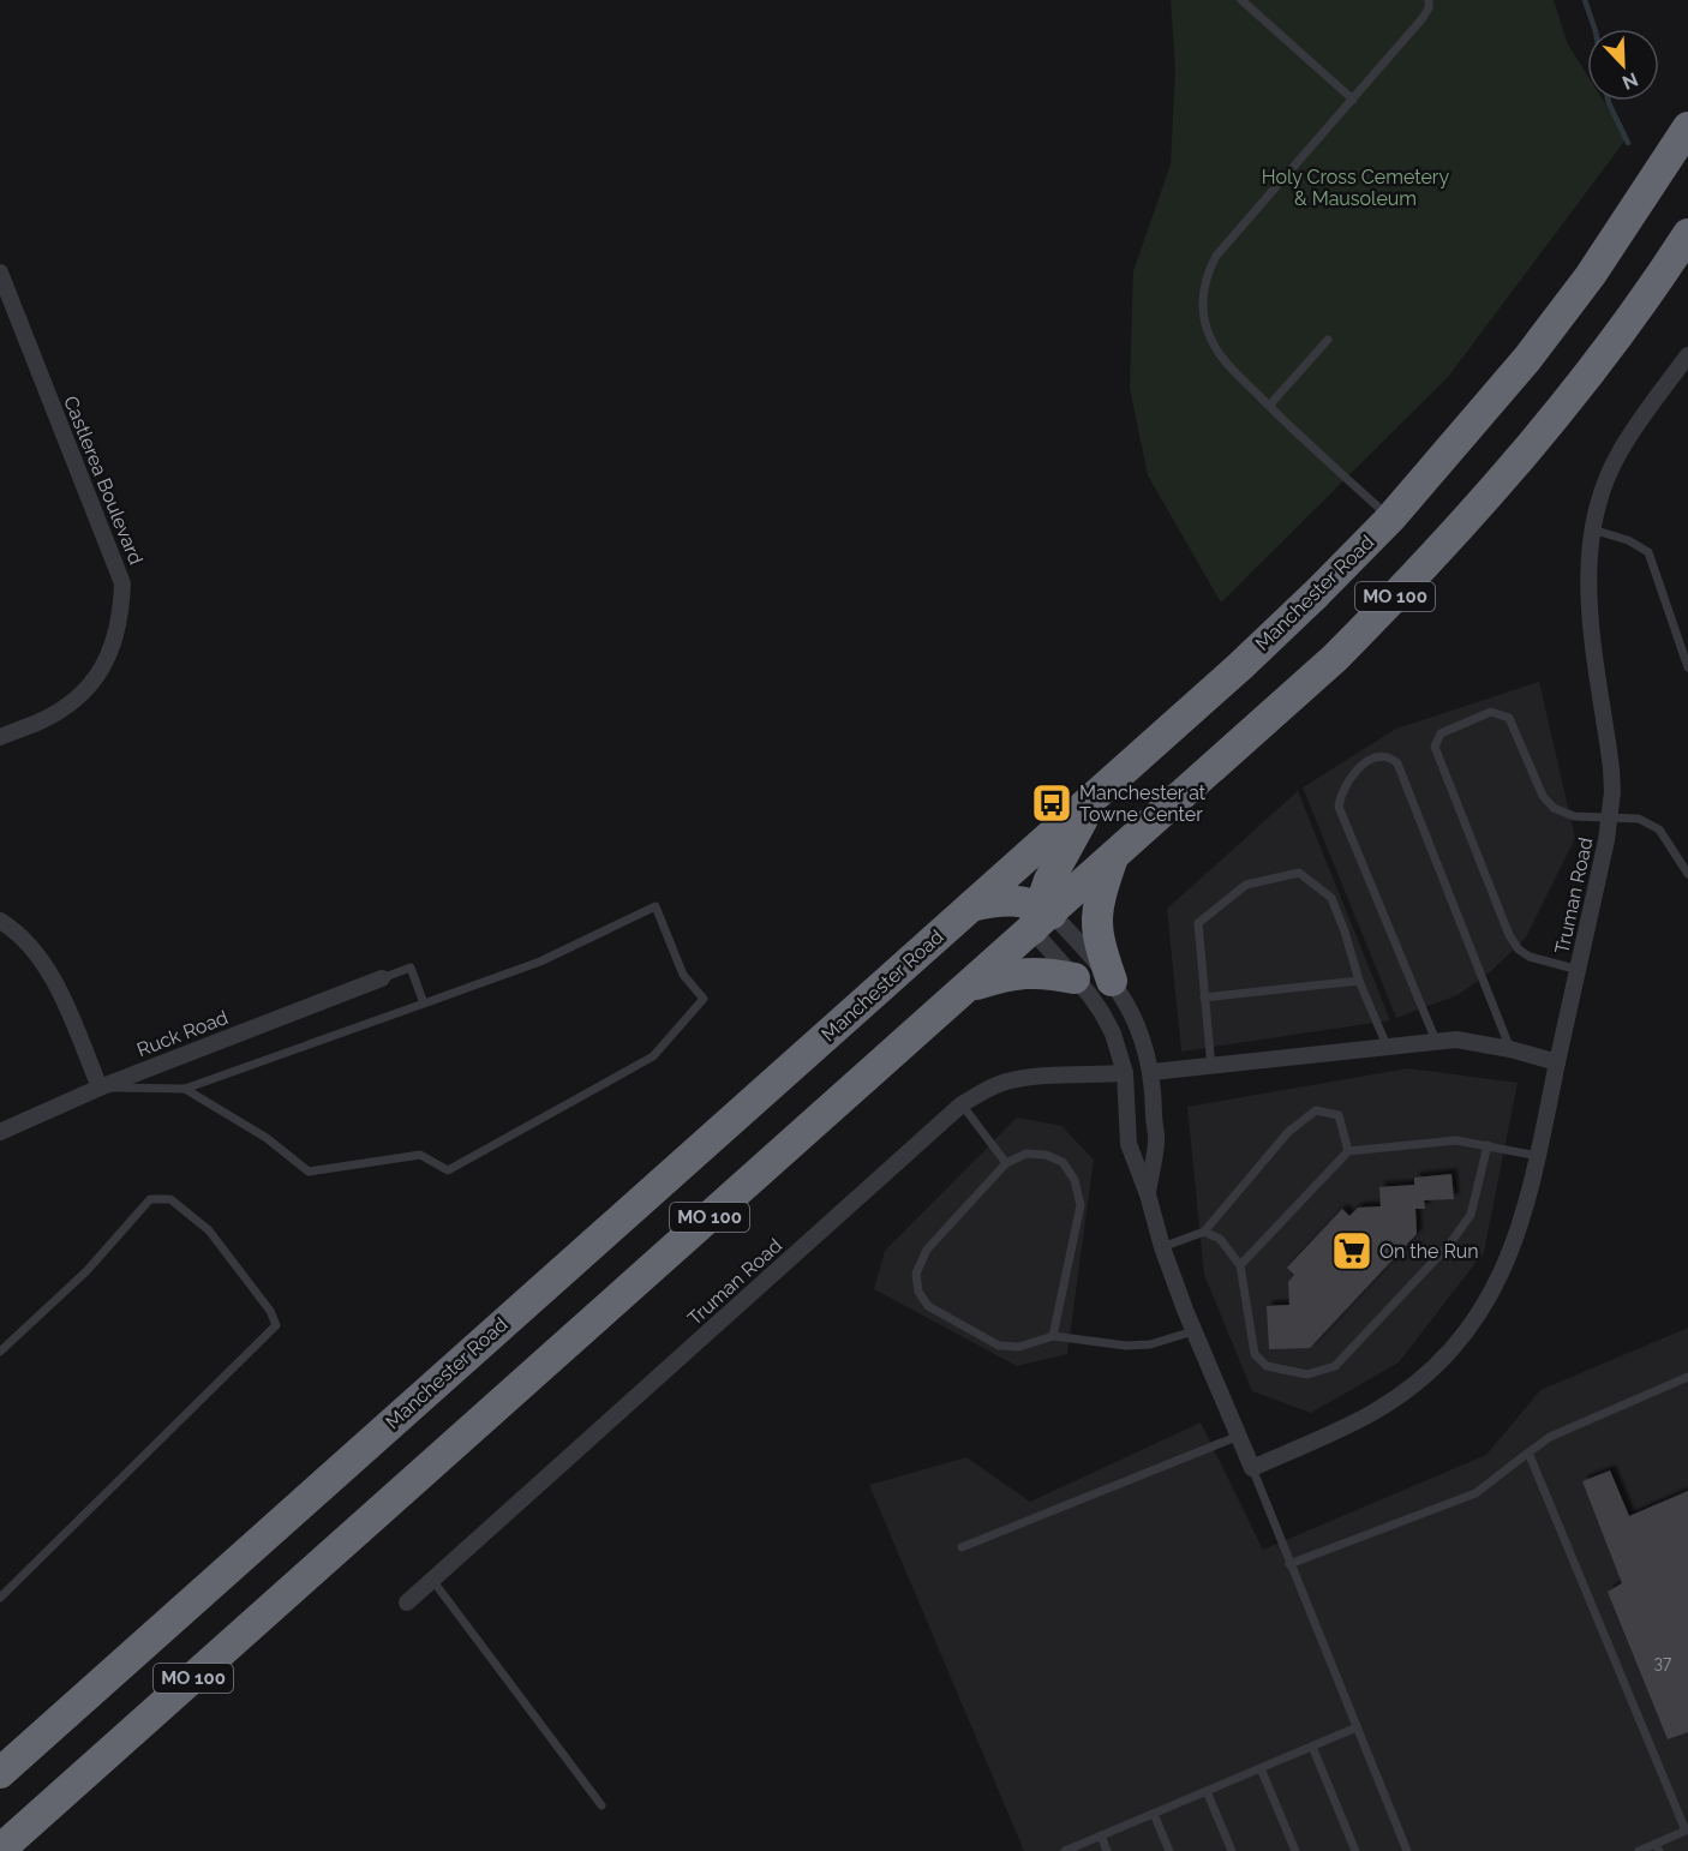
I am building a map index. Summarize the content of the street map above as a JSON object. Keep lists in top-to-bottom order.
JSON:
{
  "streets": {
    "highway": ["Manchester Road", "MO 100"],
    "street": ["Castlerea Boulevard", "Truman Road", "Ruck Road"]
  },
  "parks": ["Holy Cross Cemetery & Mausoleum"],
  "places": {
    "bus stop": ["Manchester at Towne Center"],
    "supermarket": ["On the Run"]
  },
  "house_numbers": ["37"],
  "north": "bottom right"
}
